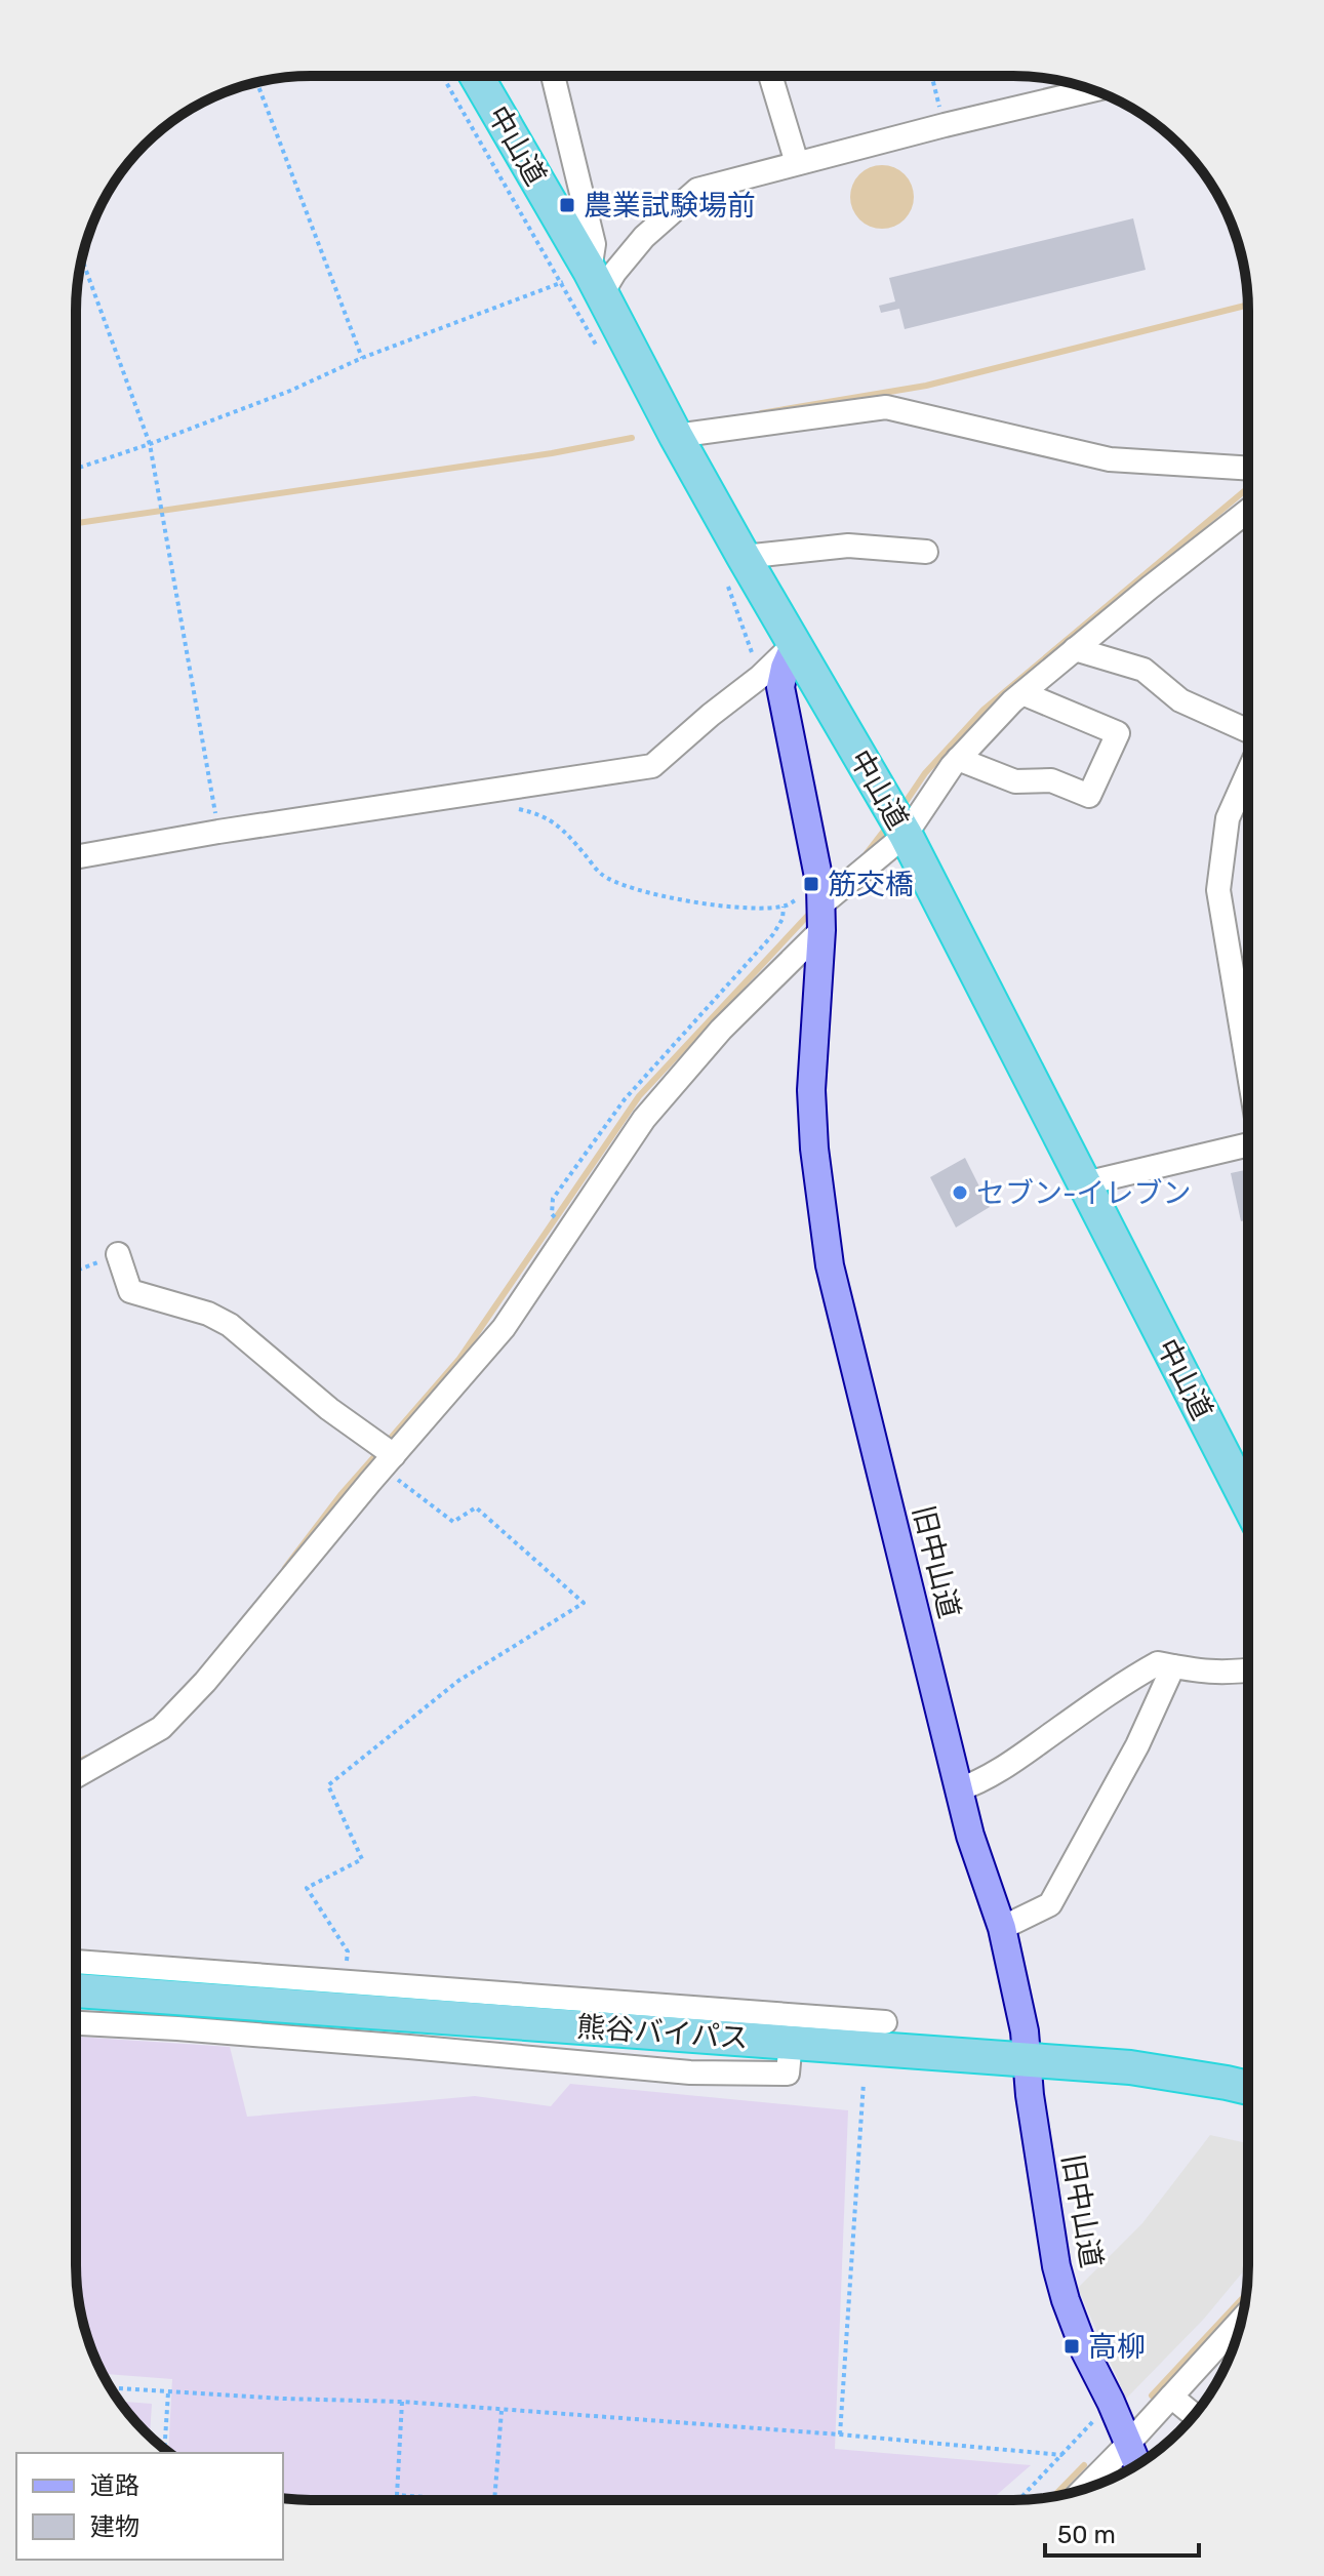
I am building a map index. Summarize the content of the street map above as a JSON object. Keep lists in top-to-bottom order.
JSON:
{
  "streets": {
    "highway": ["中山道", "熊谷バイパス"],
    "main road": ["旧中山道"]
  },
  "crossings": [
    ["中山道", "旧中山道"],
    ["旧中山道", "熊谷バイパス"]
  ],
  "places": {
    "transit": ["農業試験場前", "筋交橋", "高柳"],
    "other": ["セブン-イレブン"]
  },
  "legend": ["道路", "建物"],
  "scale_bar": "50 m"
}
